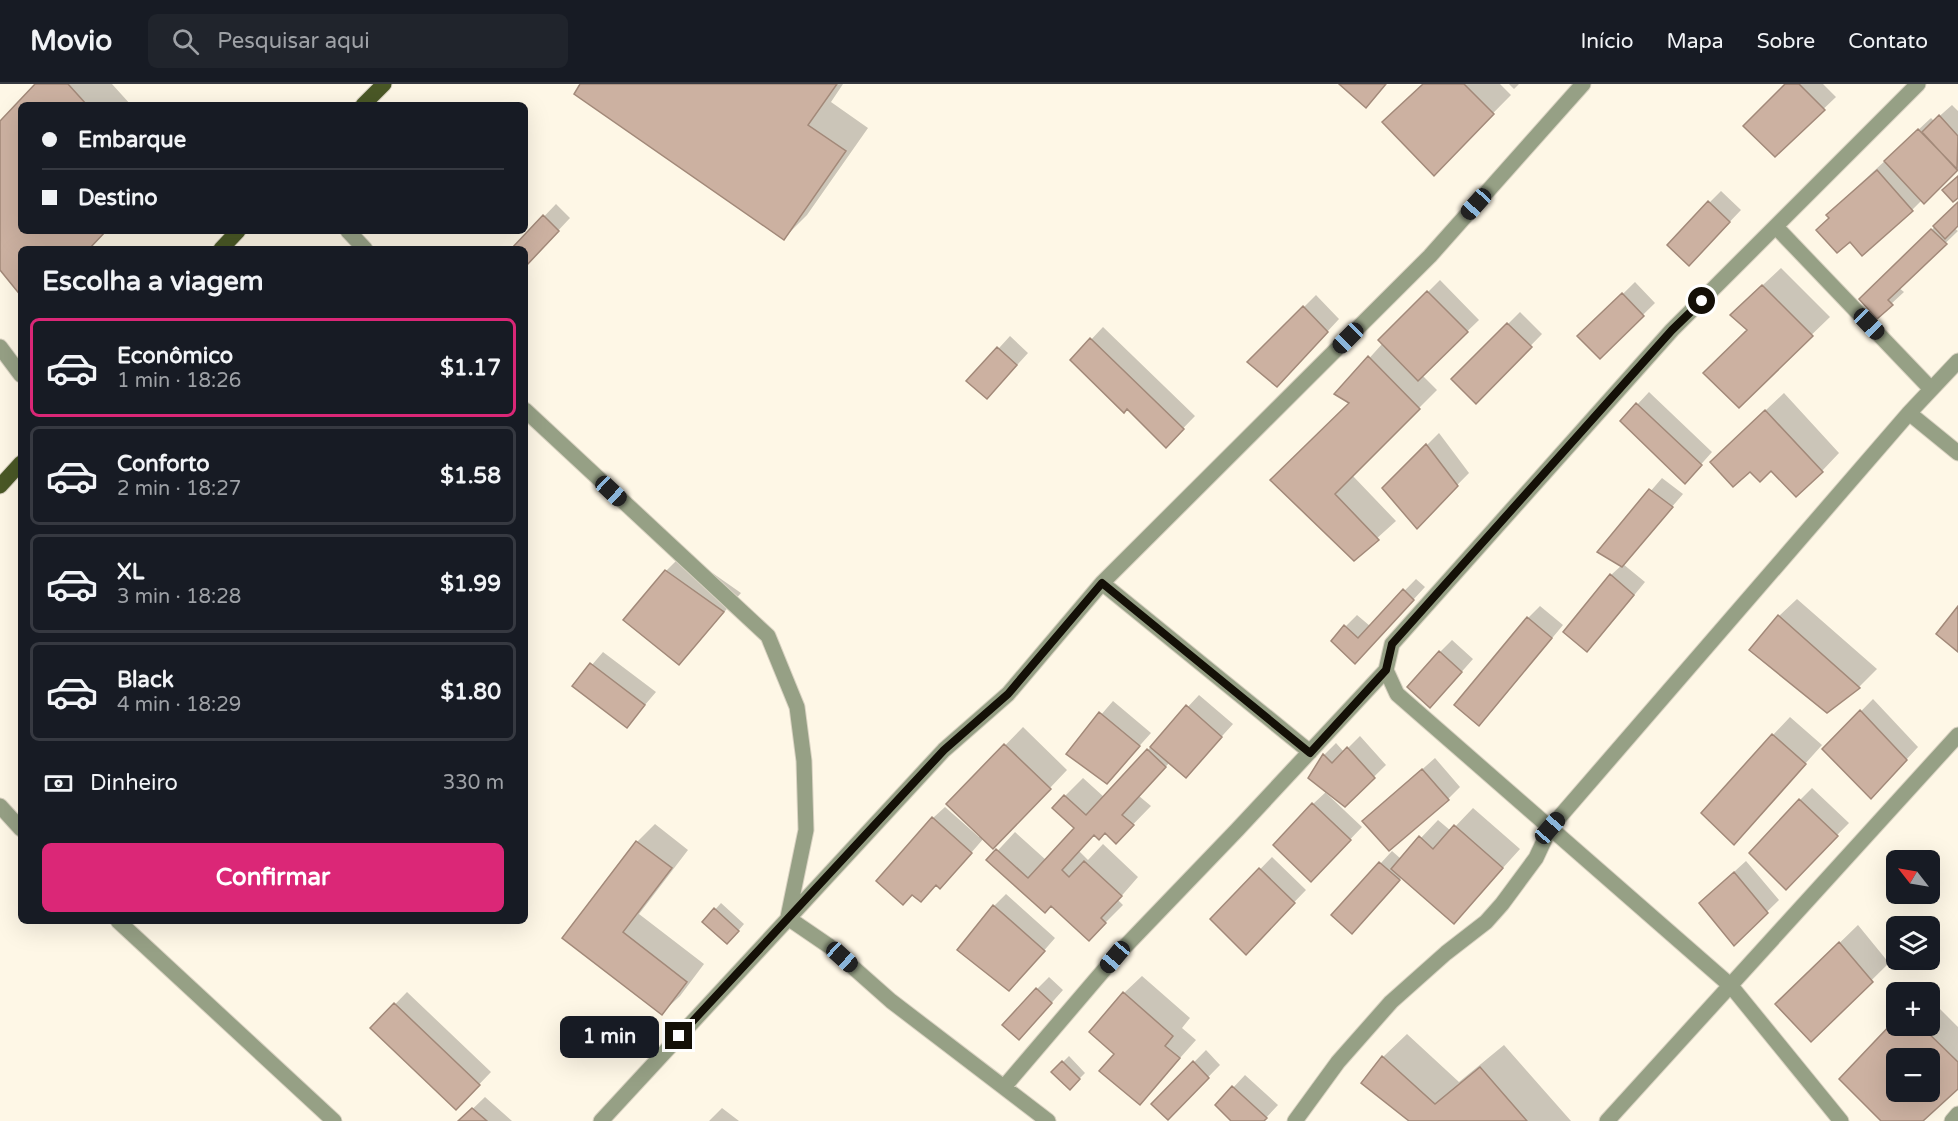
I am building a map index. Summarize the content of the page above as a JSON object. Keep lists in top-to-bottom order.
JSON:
{
  "north": "top left",
  "page": {
    "header": "Movio",
    "search": "Pesquisar aqui",
    "nav": [
      "Início",
      "Mapa",
      "Sobre",
      "Contato"
    ],
    "banner": ["Embarque", "Destino"],
    "heading": "Escolha a viagem",
    "list": [
      {
        "name": "Econômico",
        "note": "1 min · 18:26",
        "value": "$1.17"
      },
      {
        "name": "Conforto",
        "note": "2 min · 18:27",
        "value": "$1.58"
      },
      {
        "name": "XL",
        "note": "3 min · 18:28",
        "value": "$1.99"
      },
      {
        "name": "Black",
        "note": "4 min · 18:29",
        "value": "$1.80"
      }
    ],
    "pay": ["Dinheiro", "330 m"],
    "buttons": "Confirmar",
    "map_buttons": ["+", "−"],
    "bubble": "1 min"
  }
}
